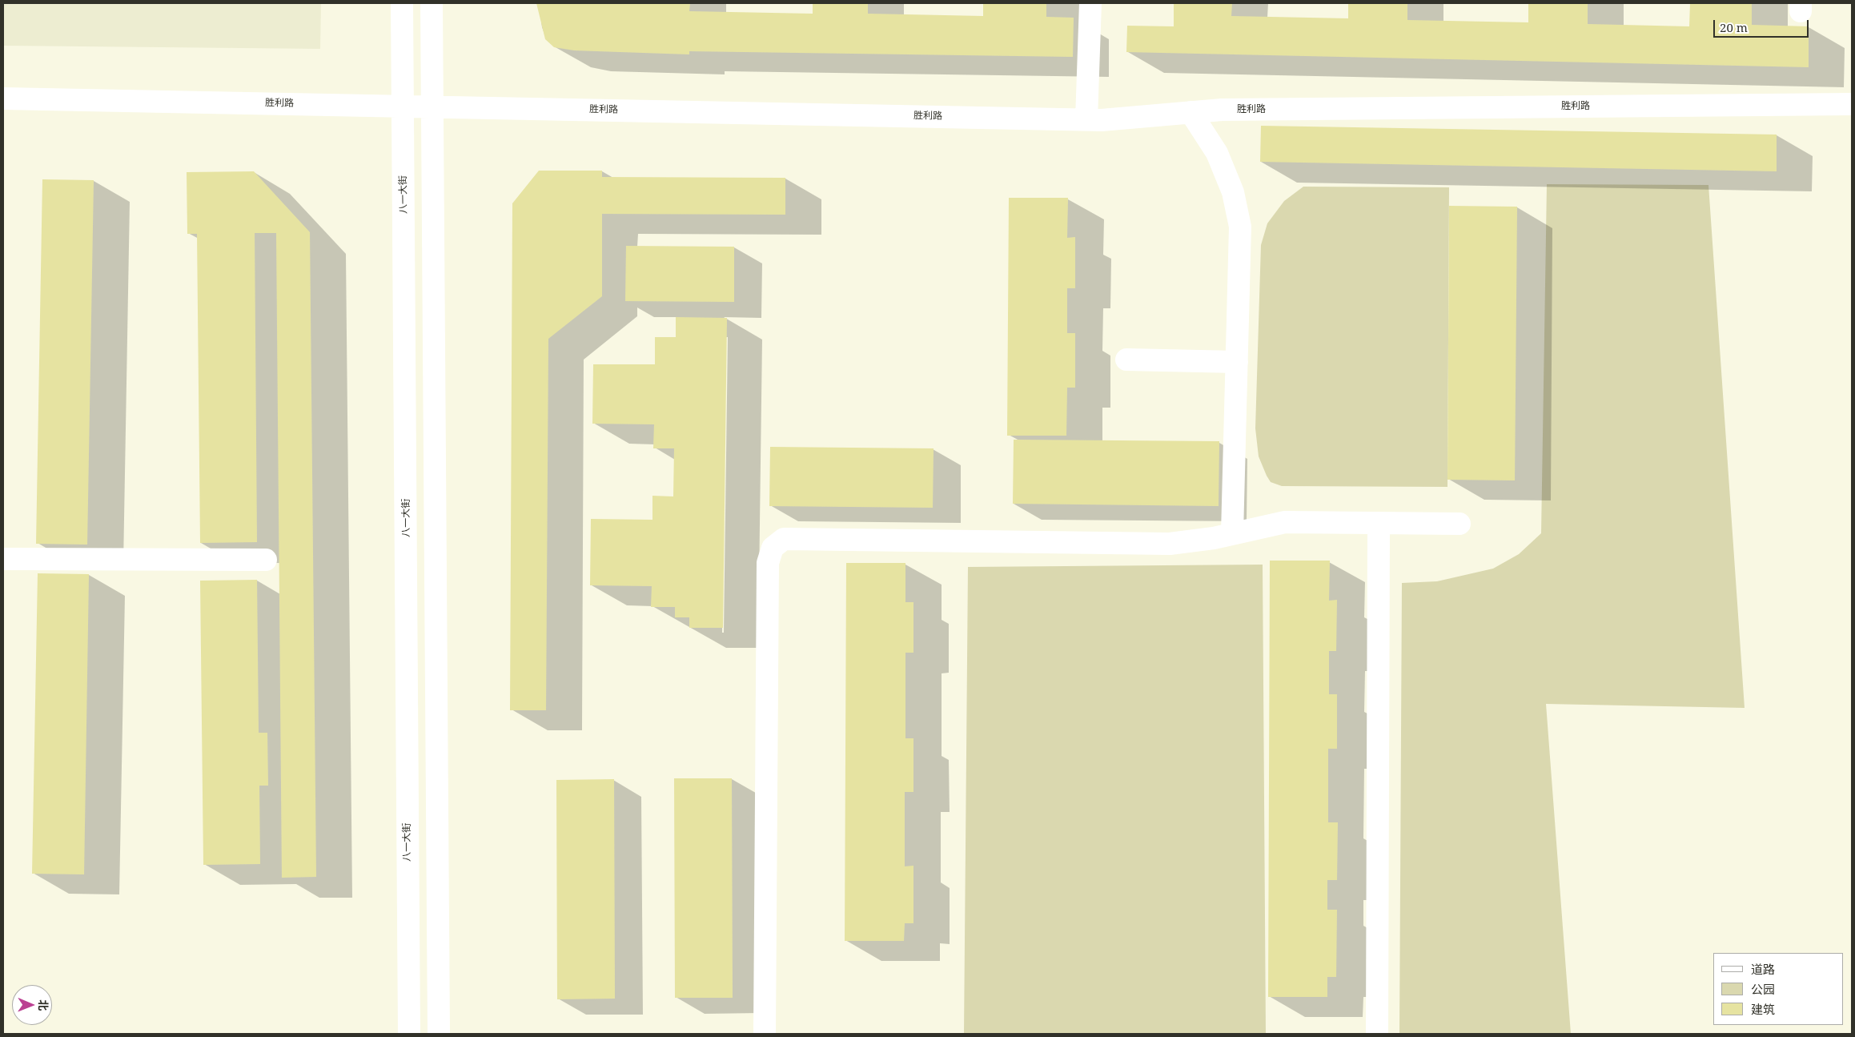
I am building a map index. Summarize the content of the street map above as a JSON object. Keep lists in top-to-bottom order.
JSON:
{
  "streets": {
    "street": ["胜利路", "八一大街"]
  },
  "crossings": [
    ["胜利路", "八一大街"]
  ],
  "legend": ["道路", "公园", "建筑"],
  "scale_bar": "20 m",
  "north": "right"
}
